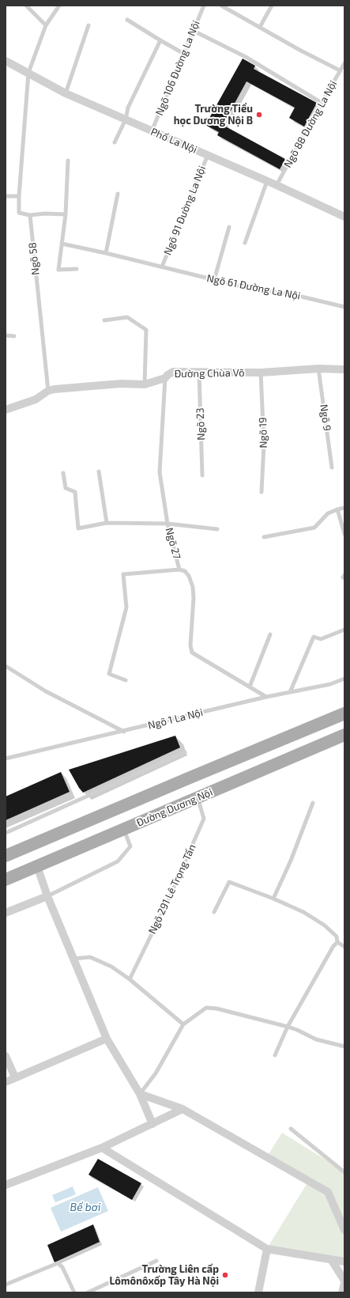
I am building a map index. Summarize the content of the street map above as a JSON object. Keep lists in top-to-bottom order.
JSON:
{
  "streets": {
    "main road": ["Đường Dương Nội"],
    "street": ["Phố La Nội", "Đường Chùa Võ"],
    "lane": [
      "Ngõ 106 Đường La Nội",
      "Ngõ 88 Đường La Nội",
      "Ngõ 91 Đường La Nội",
      "Ngõ 58",
      "Ngõ 61 Đường La Nội",
      "Ngõ 9",
      "Ngõ 23",
      "Ngõ 19",
      "Ngõ 27",
      "Ngõ 1 La Nội",
      "Ngõ 291 Lê Trọng Tấn"
    ]
  },
  "crossings": [
    ["Ngõ 106 Đường La Nội", "Phố La Nội"],
    ["Ngõ 88 Đường La Nội", "Phố La Nội"],
    ["Phố La Nội", "Ngõ 91 Đường La Nội"],
    ["Ngõ 91 Đường La Nội", "Ngõ 61 Đường La Nội"],
    ["Ngõ 58", "Đường Chùa Võ"],
    ["Đường Chùa Võ", "Ngõ 9"],
    ["Đường Chùa Võ", "Ngõ 23"],
    ["Đường Chùa Võ", "Ngõ 19"],
    ["Đường Chùa Võ", "Ngõ 27"],
    ["Đường Dương Nội", "Ngõ 291 Lê Trọng Tấn"]
  ],
  "water": ["Bể bơi"],
  "places": ["Trường Tiểu học Dương Nội B", "Trường Liên cấp Lômônôxốp Tây Hà Nội"]
}
